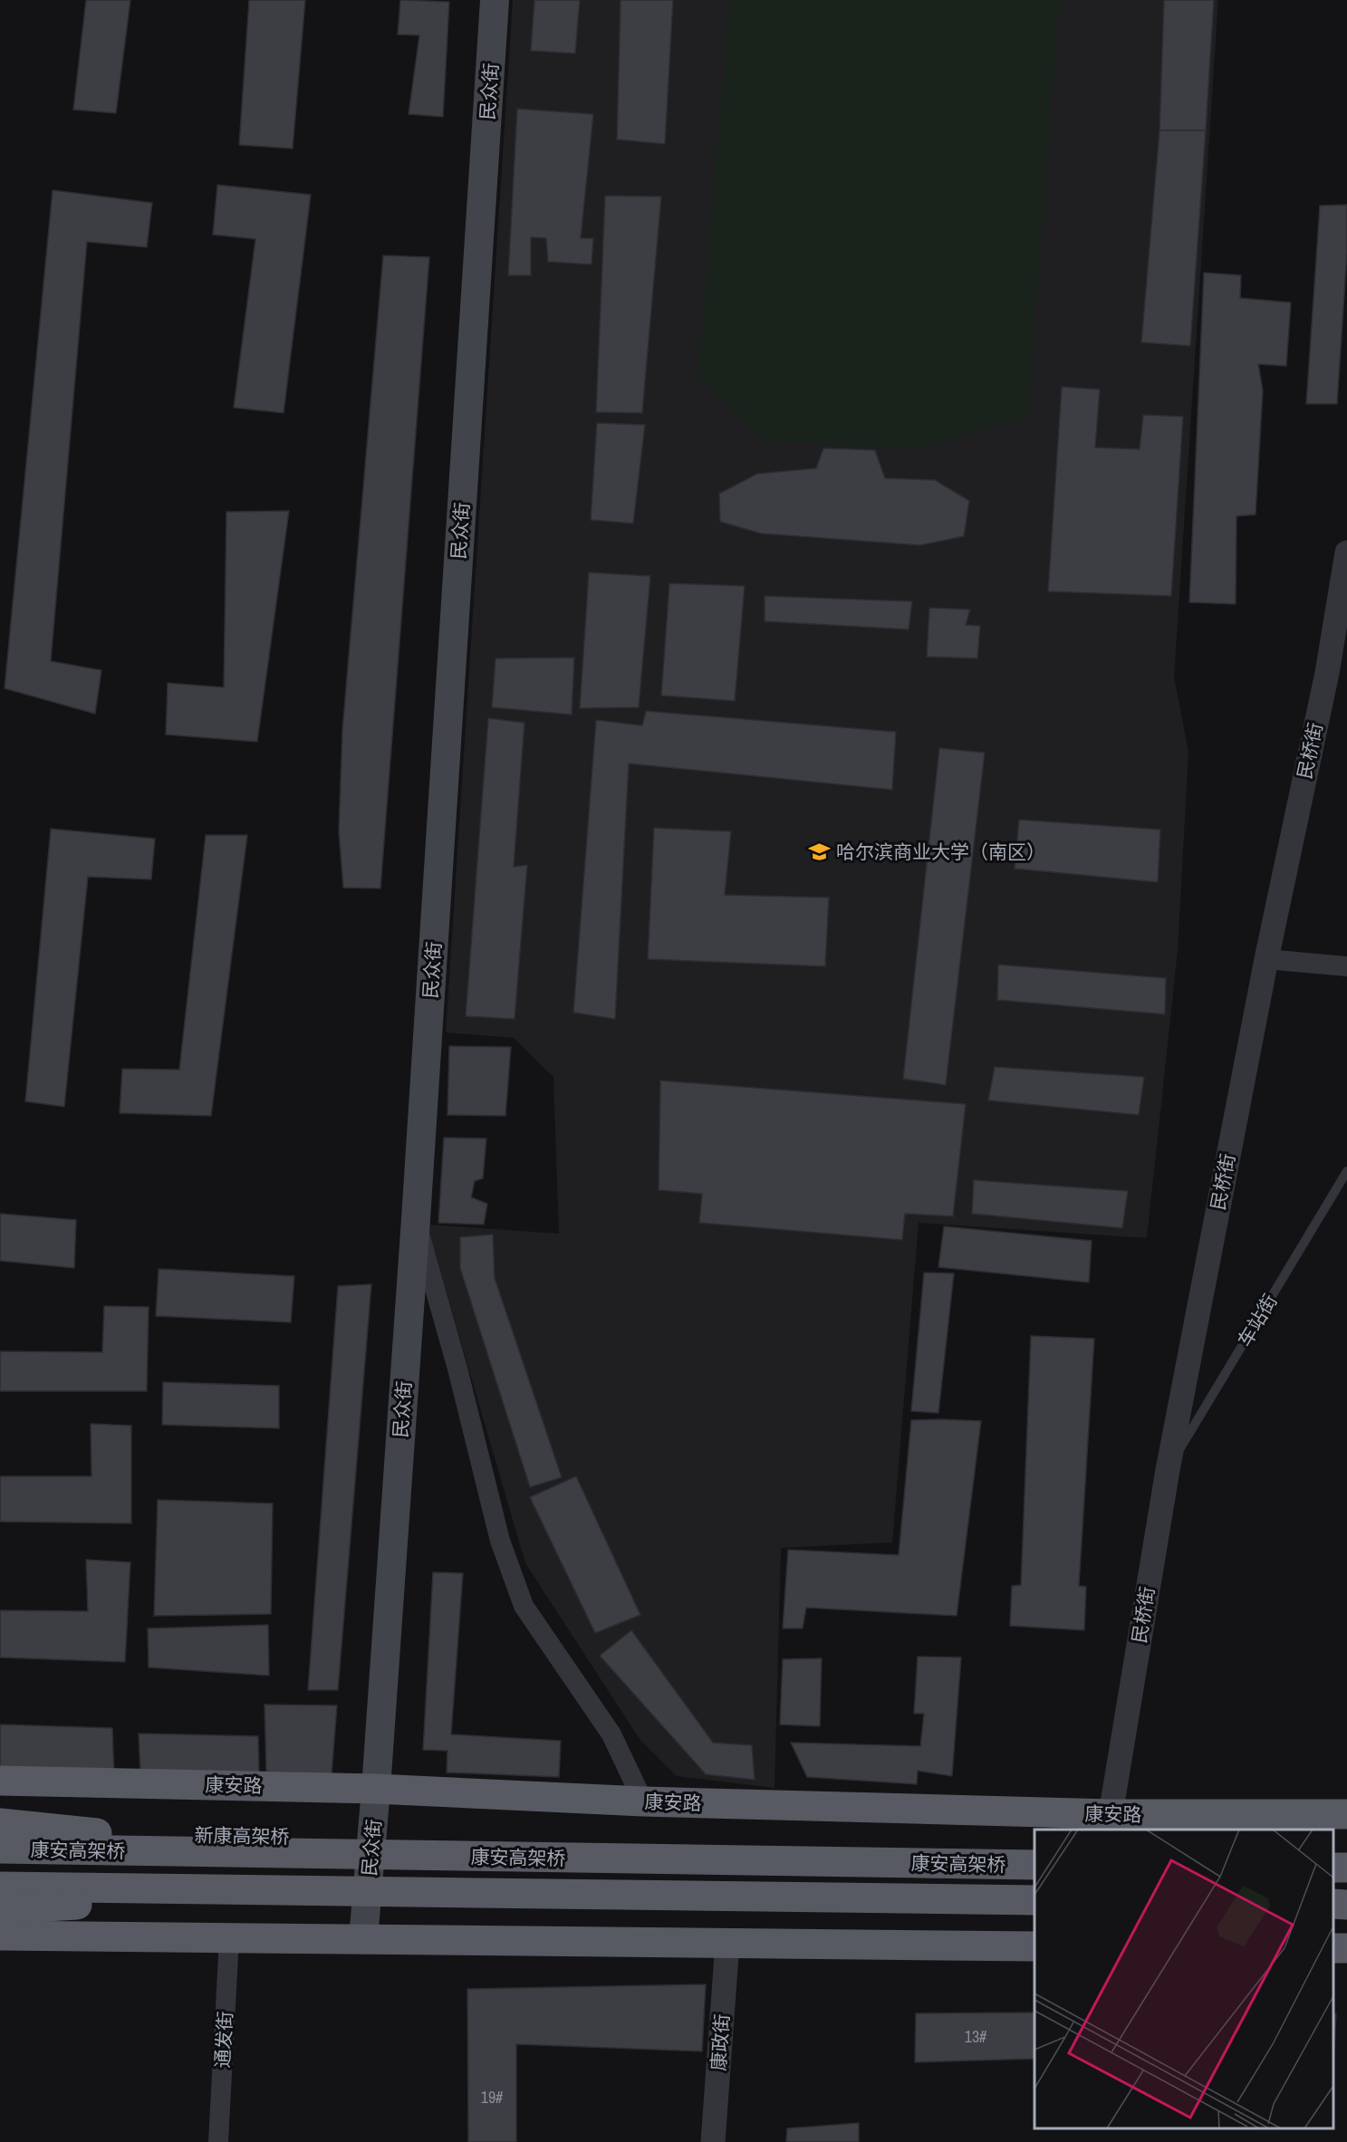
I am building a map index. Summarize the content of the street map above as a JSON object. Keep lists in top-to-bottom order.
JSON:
{
  "streets": {
    "highway": ["康安路", "新康高架桥", "康安高架桥"],
    "main road": ["民众街"],
    "street": ["民桥街", "通发街", "康政街"],
    "lane": ["车站街"]
  },
  "crossings": [
    ["民众街", "康安路"],
    ["民桥街", "车站街"],
    ["民桥街", "康安路"],
    ["新康高架桥", "康安高架桥"]
  ],
  "places": {
    "school or university": ["哈尔滨商业大学（南区）"]
  },
  "house_numbers": ["13#", "19#"]
}
